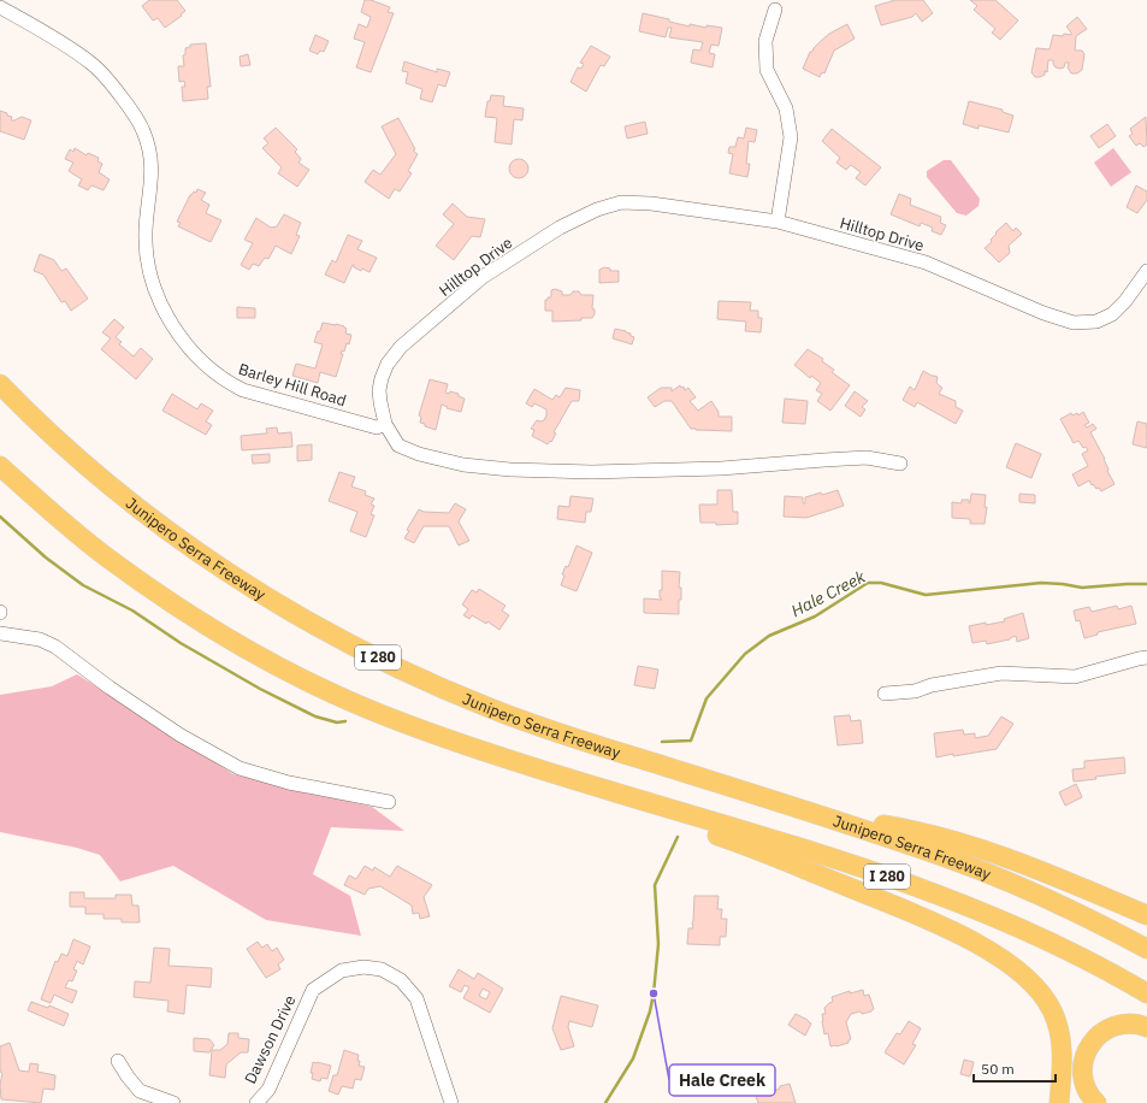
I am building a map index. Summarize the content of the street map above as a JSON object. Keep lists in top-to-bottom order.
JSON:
{
  "streets": {
    "highway": ["Junipero Serra Freeway", "I 280"],
    "street": ["Hilltop Drive", "Barley Hill Road", "Dawson Drive"]
  },
  "crossings": [
    ["Hilltop Drive", "Barley Hill Road"]
  ],
  "water": ["Hale Creek"],
  "places": ["Hale Creek"],
  "scale_bar": "50 m"
}
